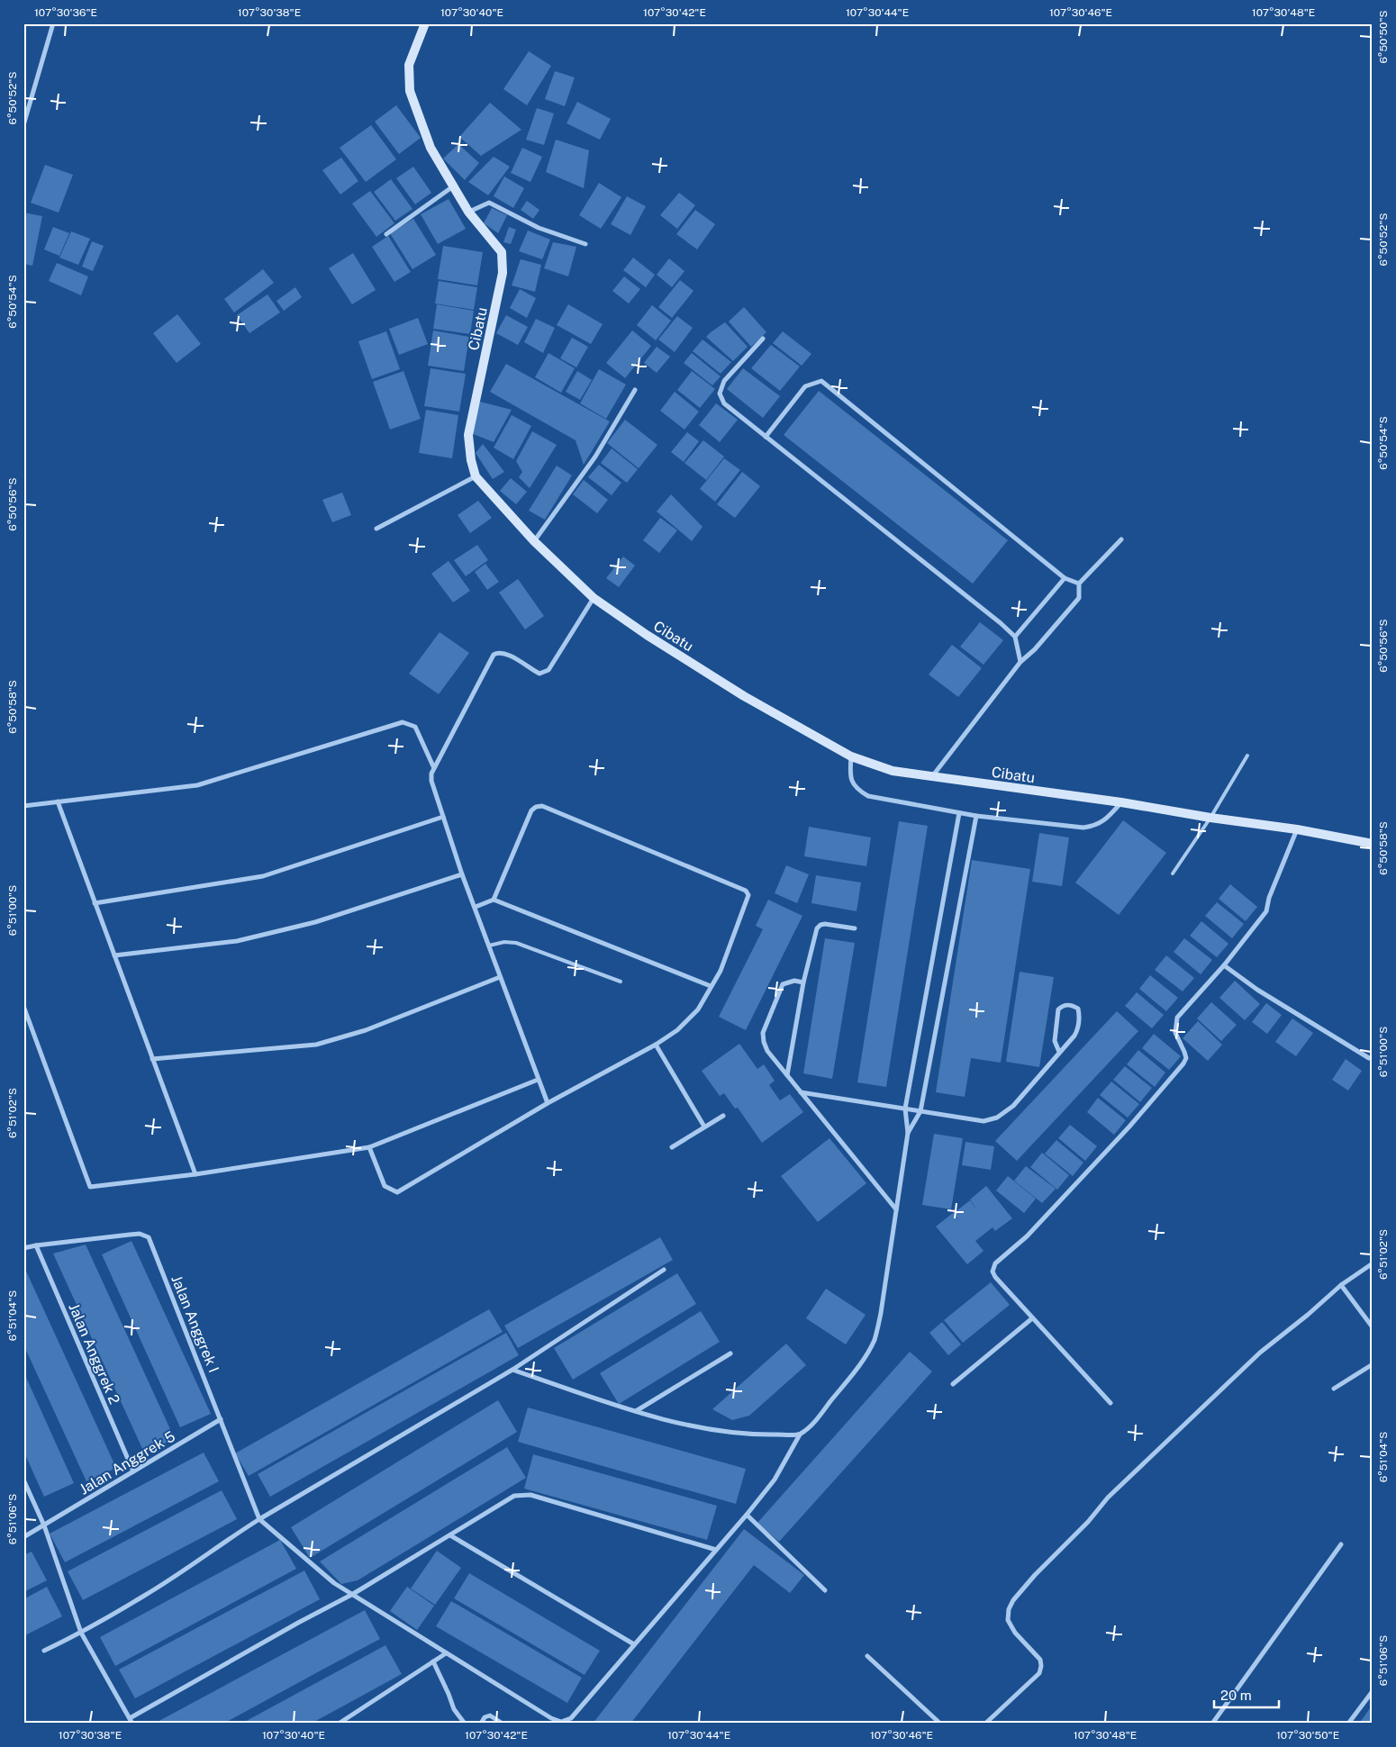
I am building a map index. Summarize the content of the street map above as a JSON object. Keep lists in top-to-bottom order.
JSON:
{
  "streets": {
    "street": [
      "Cibatu",
      "Jalan Anggrek I",
      "Jalan Anggrek 2",
      "Jalan Anggrek 5"
    ]
  },
  "crossings": [
    ["Jalan Anggrek I", "Jalan Anggrek 2"],
    ["Jalan Anggrek I", "Jalan Anggrek 5"],
    ["Jalan Anggrek 2", "Jalan Anggrek 5"]
  ],
  "scale_bar": "20 m",
  "coordinates": [
    "107°30'36\"E",
    "107°30'38\"E",
    "107°30'40\"E",
    "107°30'42\"E",
    "107°30'44\"E",
    "107°30'46\"E",
    "107°30'48\"E",
    "6°50'50\"S",
    "6°50'52\"S",
    "6°50'54\"S",
    "6°50'56\"S",
    "6°50'58\"S",
    "6°51'00\"S",
    "6°51'02\"S",
    "6°51'04\"S",
    "6°51'06\"S",
    "107°30'50\"E"
  ]
}
